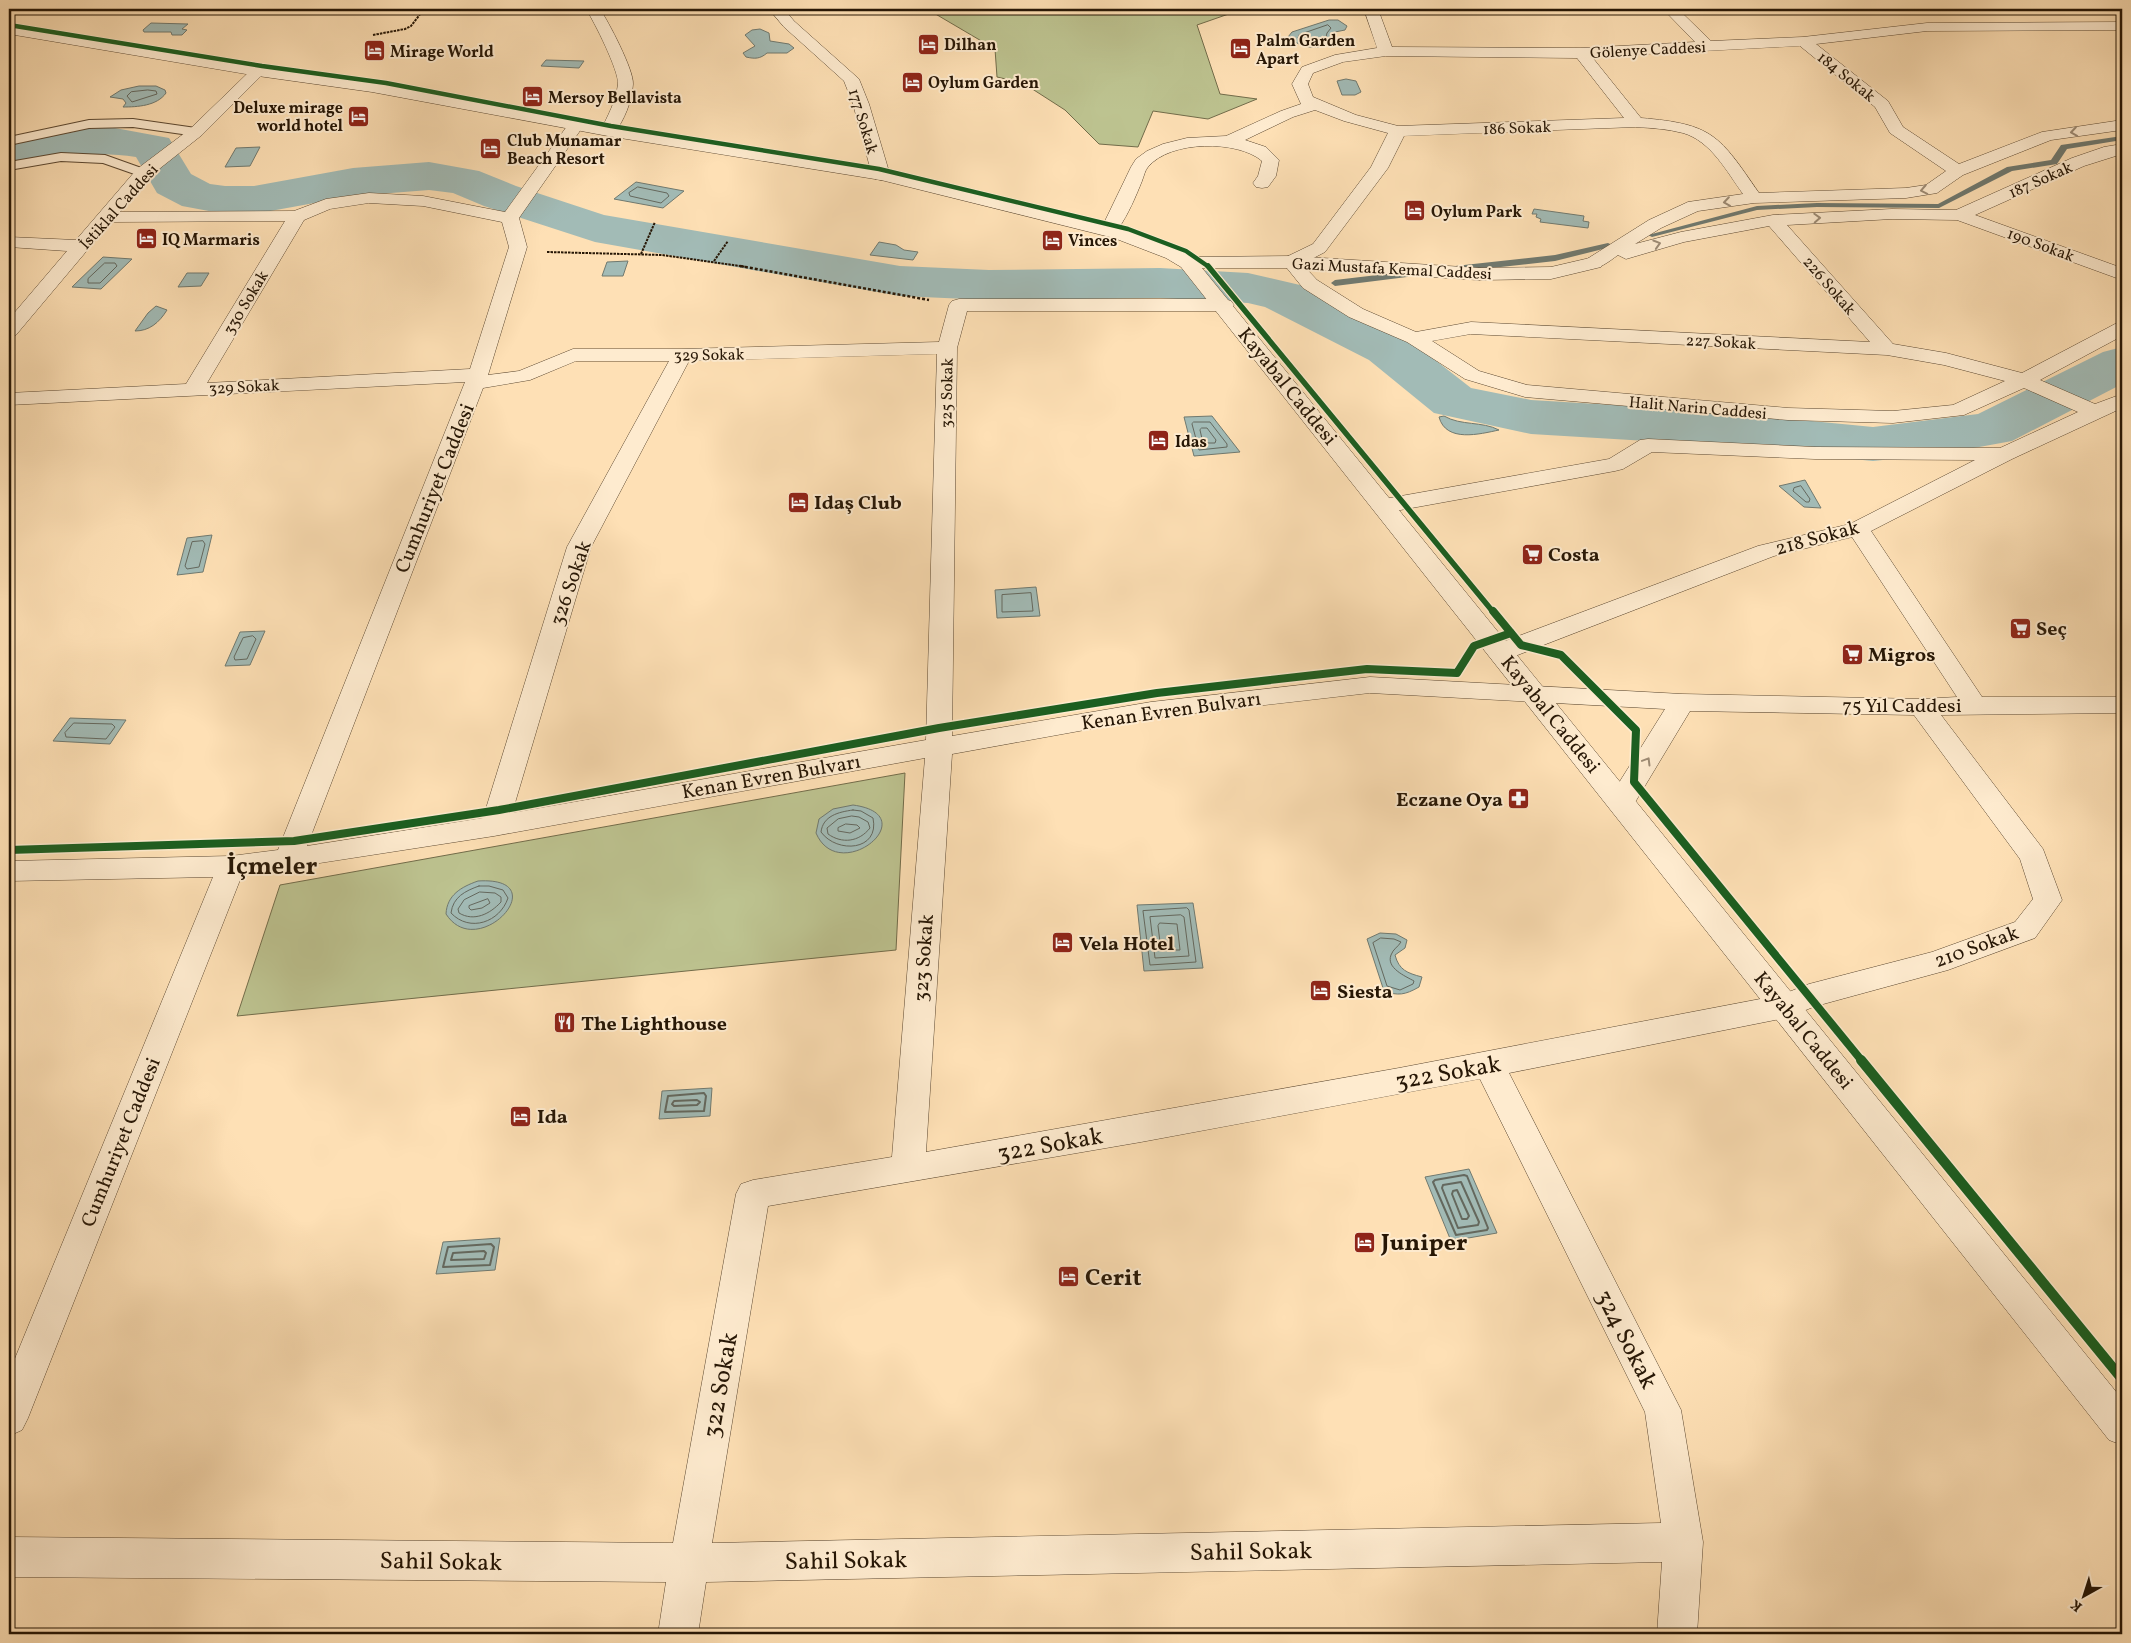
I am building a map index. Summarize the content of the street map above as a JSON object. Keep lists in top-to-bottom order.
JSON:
{
  "streets": {
    "street": [
      "Gölenye Caddesi",
      "184 Sokak",
      "177 Sokak",
      "186 Sokak",
      "187 Sokak",
      "İstiklal Caddesi",
      "190 Sokak",
      "Gazi Mustafa Kemal Caddesi",
      "226 Sokak",
      "330 Sokak",
      "227 Sokak",
      "329 Sokak",
      "Kayabal Caddesi",
      "325 Sokak",
      "Halit Narin Caddesi",
      "Cumhuriyet Caddesi",
      "218 Sokak",
      "326 Sokak",
      "75 Yıl Caddesi",
      "Kenan Evren Bulvarı",
      "210 Sokak",
      "323 Sokak",
      "322 Sokak",
      "324 Sokak",
      "Sahil Sokak"
    ]
  },
  "crossings": [
    ["Gölenye Caddesi", "184 Sokak"],
    ["Gölenye Caddesi", "186 Sokak"],
    ["184 Sokak", "Gazi Mustafa Kemal Caddesi"],
    ["177 Sokak", "Kayabal Caddesi"],
    ["186 Sokak", "Gazi Mustafa Kemal Caddesi"],
    ["187 Sokak", "190 Sokak"],
    ["187 Sokak", "Gazi Mustafa Kemal Caddesi"],
    ["İstiklal Caddesi", "Kayabal Caddesi"],
    ["190 Sokak", "Gazi Mustafa Kemal Caddesi"],
    ["Gazi Mustafa Kemal Caddesi", "226 Sokak"],
    ["Gazi Mustafa Kemal Caddesi", "Kayabal Caddesi"],
    ["Gazi Mustafa Kemal Caddesi", "Halit Narin Caddesi"],
    ["226 Sokak", "227 Sokak"],
    ["330 Sokak", "329 Sokak"],
    ["227 Sokak", "Halit Narin Caddesi"],
    ["227 Sokak", "218 Sokak"],
    ["329 Sokak", "325 Sokak"],
    ["329 Sokak", "Cumhuriyet Caddesi"],
    ["329 Sokak", "326 Sokak"],
    ["Kayabal Caddesi", "218 Sokak"],
    ["Kayabal Caddesi", "75 Yıl Caddesi"],
    ["Kayabal Caddesi", "Kenan Evren Bulvarı"],
    ["Kayabal Caddesi", "210 Sokak"],
    ["Kayabal Caddesi", "322 Sokak"],
    ["325 Sokak", "Kenan Evren Bulvarı"],
    ["325 Sokak", "323 Sokak"],
    ["Cumhuriyet Caddesi", "Kenan Evren Bulvarı"],
    ["326 Sokak", "Kenan Evren Bulvarı"],
    ["75 Yıl Caddesi", "Kenan Evren Bulvarı"],
    ["75 Yıl Caddesi", "210 Sokak"],
    ["Kenan Evren Bulvarı", "323 Sokak"],
    ["210 Sokak", "322 Sokak"],
    ["323 Sokak", "322 Sokak"],
    ["322 Sokak", "324 Sokak"],
    ["322 Sokak", "Sahil Sokak"],
    ["324 Sokak", "Sahil Sokak"]
  ],
  "districts": ["İçmeler"],
  "places": {
    "hotel": [
      "Dilhan",
      "Palm Garden Apart",
      "Mirage World",
      "Oylum Garden",
      "Mersoy Bellavista",
      "Deluxe mirage world hotel",
      "Club Munamar Beach Resort",
      "Oylum Park",
      "IQ Marmaris",
      "Vinces",
      "Idas",
      "Idaş Club",
      "Vela Hotel",
      "Siesta",
      "Ida",
      "Juniper",
      "Cerit"
    ],
    "supermarket": ["Costa", "Seç", "Migros"],
    "pharmacy": ["Eczane Oya"],
    "restaurant": ["The Lighthouse"]
  },
  "north": "bottom left"
}
